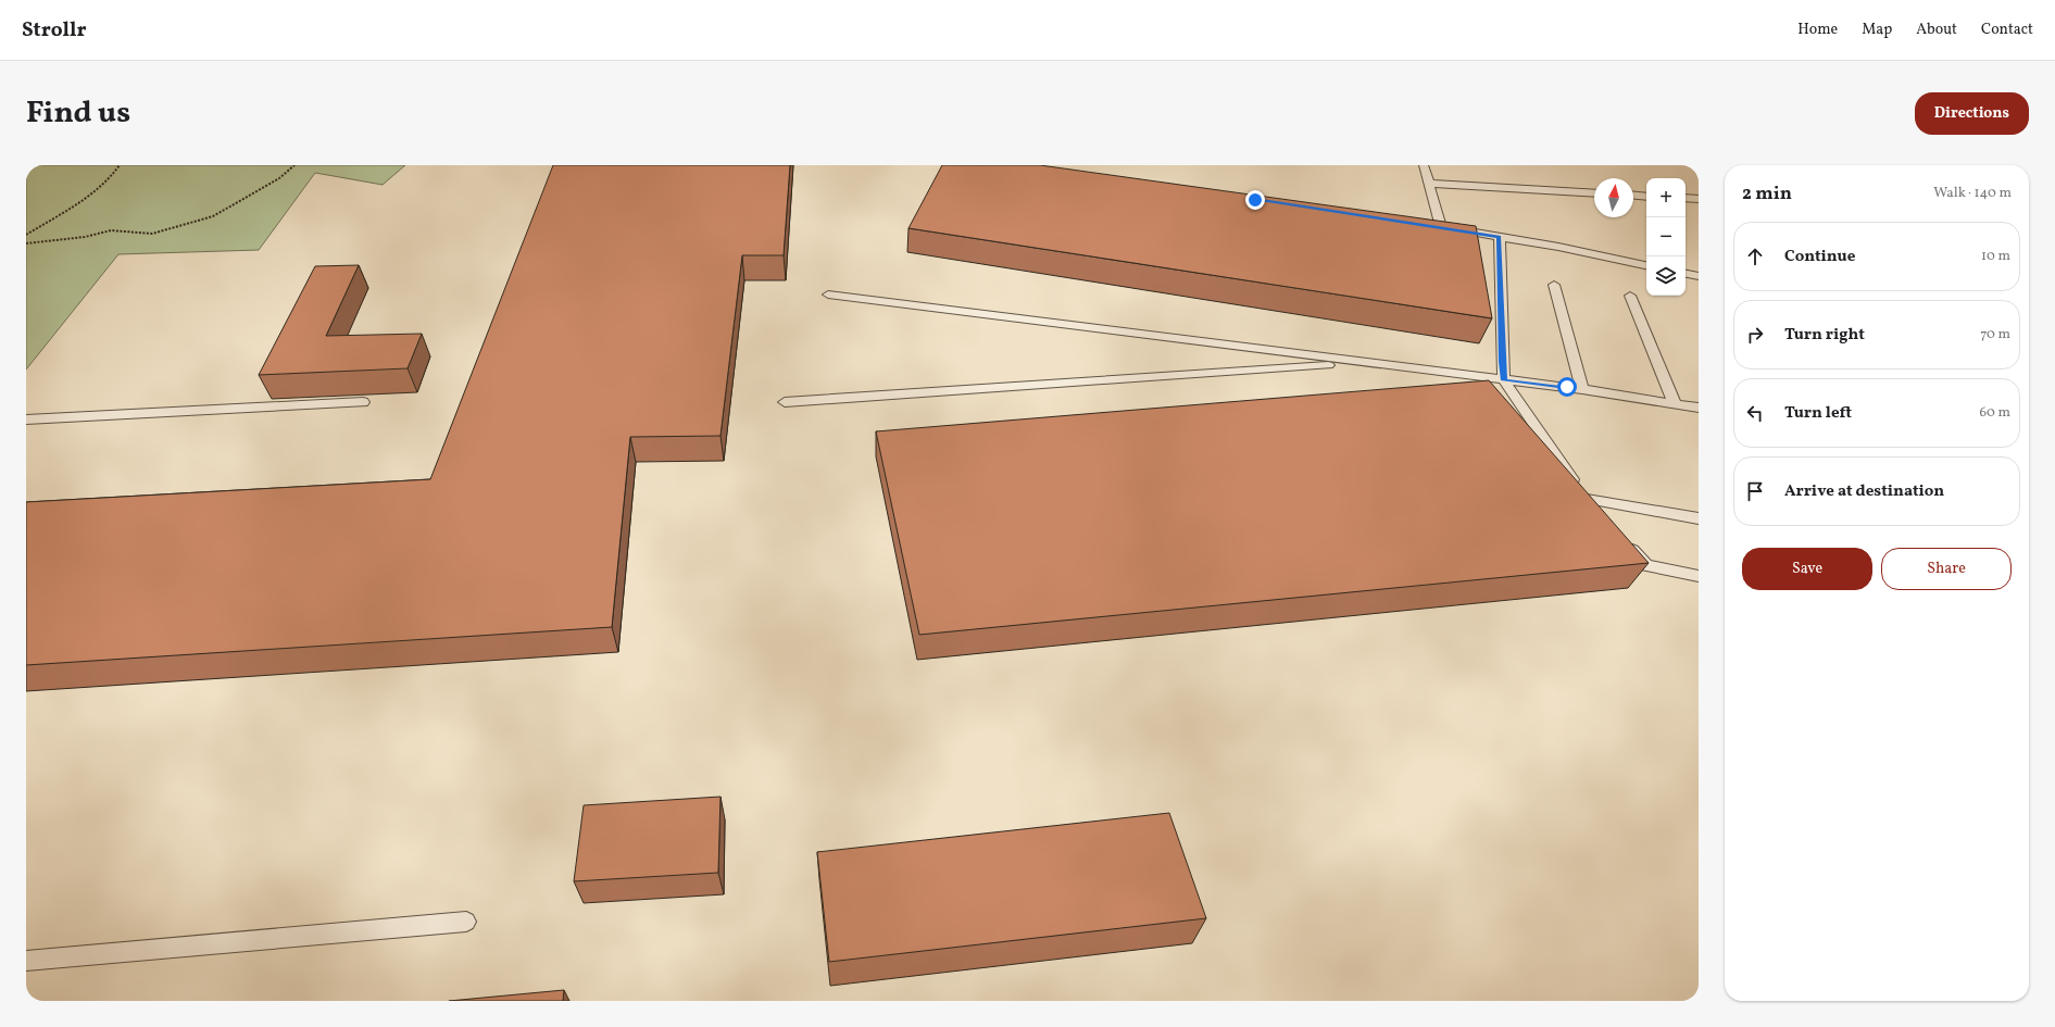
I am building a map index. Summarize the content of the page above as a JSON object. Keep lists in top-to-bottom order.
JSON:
{
  "north": "top",
  "page": {
    "header": "Strollr",
    "nav": [
      "Home",
      "Map",
      "About",
      "Contact"
    ],
    "title": "Find us",
    "buttons": [
      "Directions",
      ["Save", "Share"]
    ],
    "heading": ["2 min", "Walk · 140 m"],
    "map_buttons": ["+", "−"],
    "list": [
      ["Continue", "10 m"],
      ["Turn right", "70 m"],
      ["Turn left", "60 m"],
      "Arrive at destination"
    ]
  }
}
